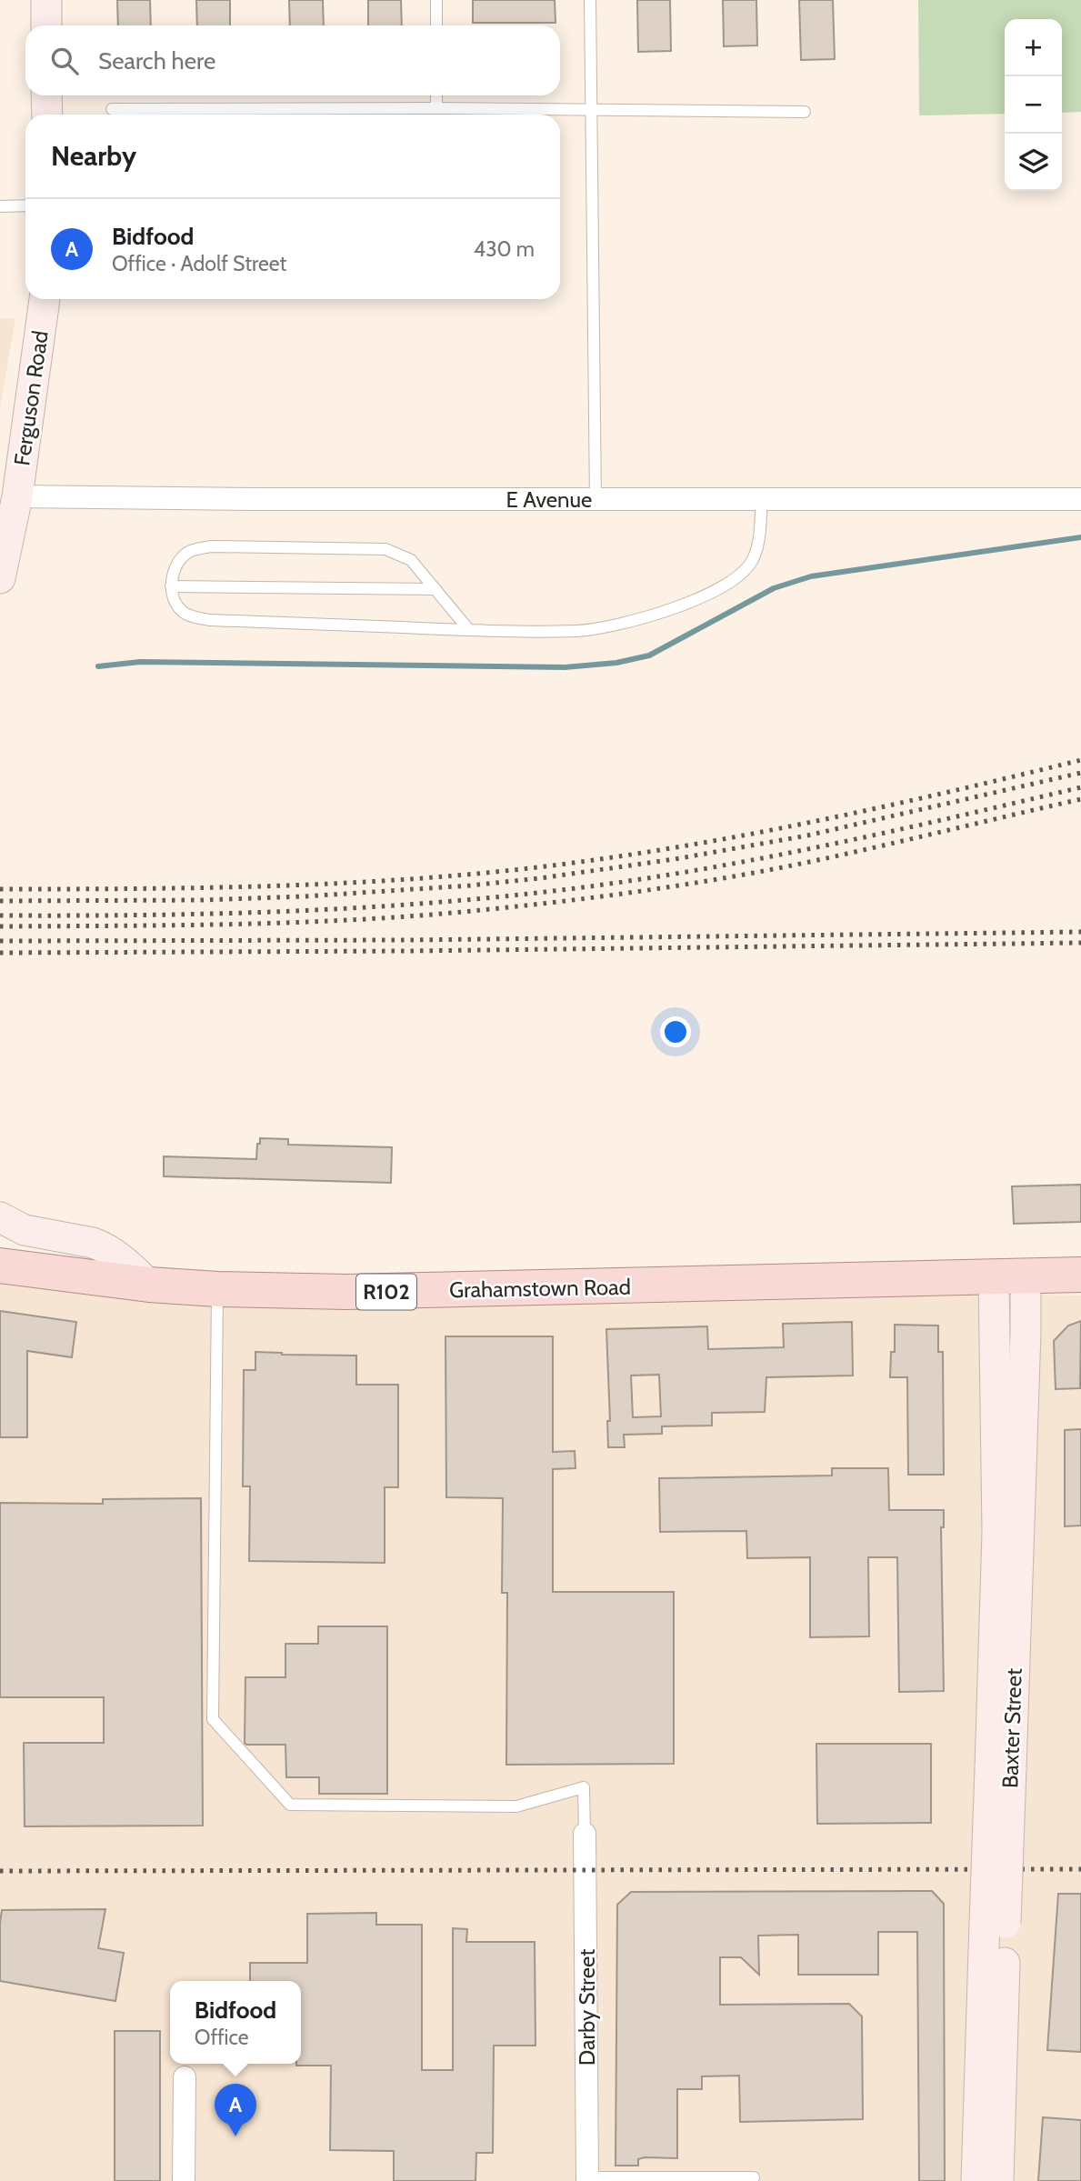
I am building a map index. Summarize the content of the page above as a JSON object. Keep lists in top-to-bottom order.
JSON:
{
  "streets": {
    "main road": [
      "Ferguson Road",
      "Grahamstown Road",
      "R102",
      "Baxter Street"
    ],
    "street": ["E Avenue", "Darby Street"]
  },
  "crossings": [
    ["Ferguson Road", "E Avenue"],
    ["Grahamstown Road", "Baxter Street"]
  ],
  "page": {
    "map_buttons": ["+", "−"],
    "search": "Search here",
    "heading": "Nearby",
    "list": [
      {
        "mark": "A",
        "name": "Bidfood",
        "note": "Office · Adolf Street",
        "value": "430 m"
      }
    ],
    "popup": ["Bidfood", "Office"],
    "pins": "A"
  }
}
